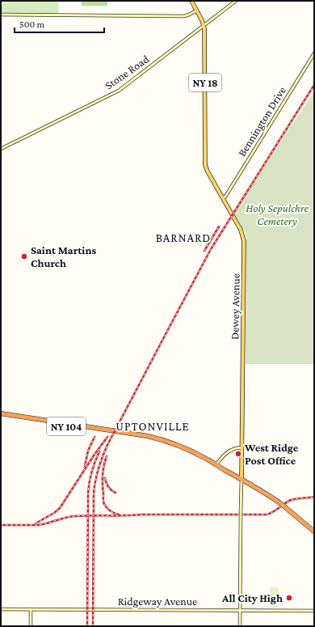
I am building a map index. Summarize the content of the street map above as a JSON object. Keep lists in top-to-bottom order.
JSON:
{
  "streets": {
    "highway": ["NY 104"],
    "main road": ["NY 18", "Dewey Avenue"],
    "street": ["Stone Road", "Bennington Drive", "Ridgeway Avenue"]
  },
  "crossings": [
    ["Stone Road", "Dewey Avenue"],
    ["Bennington Drive", "Dewey Avenue"],
    ["Dewey Avenue", "NY 104"],
    ["Dewey Avenue", "Ridgeway Avenue"]
  ],
  "districts": ["BARNARD", "UPTONVILLE"],
  "parks": ["Holy Sepulchre Cemetery"],
  "places": ["Saint Martins Church", "West Ridge Post Office", "All City High"],
  "scale_bar": "500 m"
}
